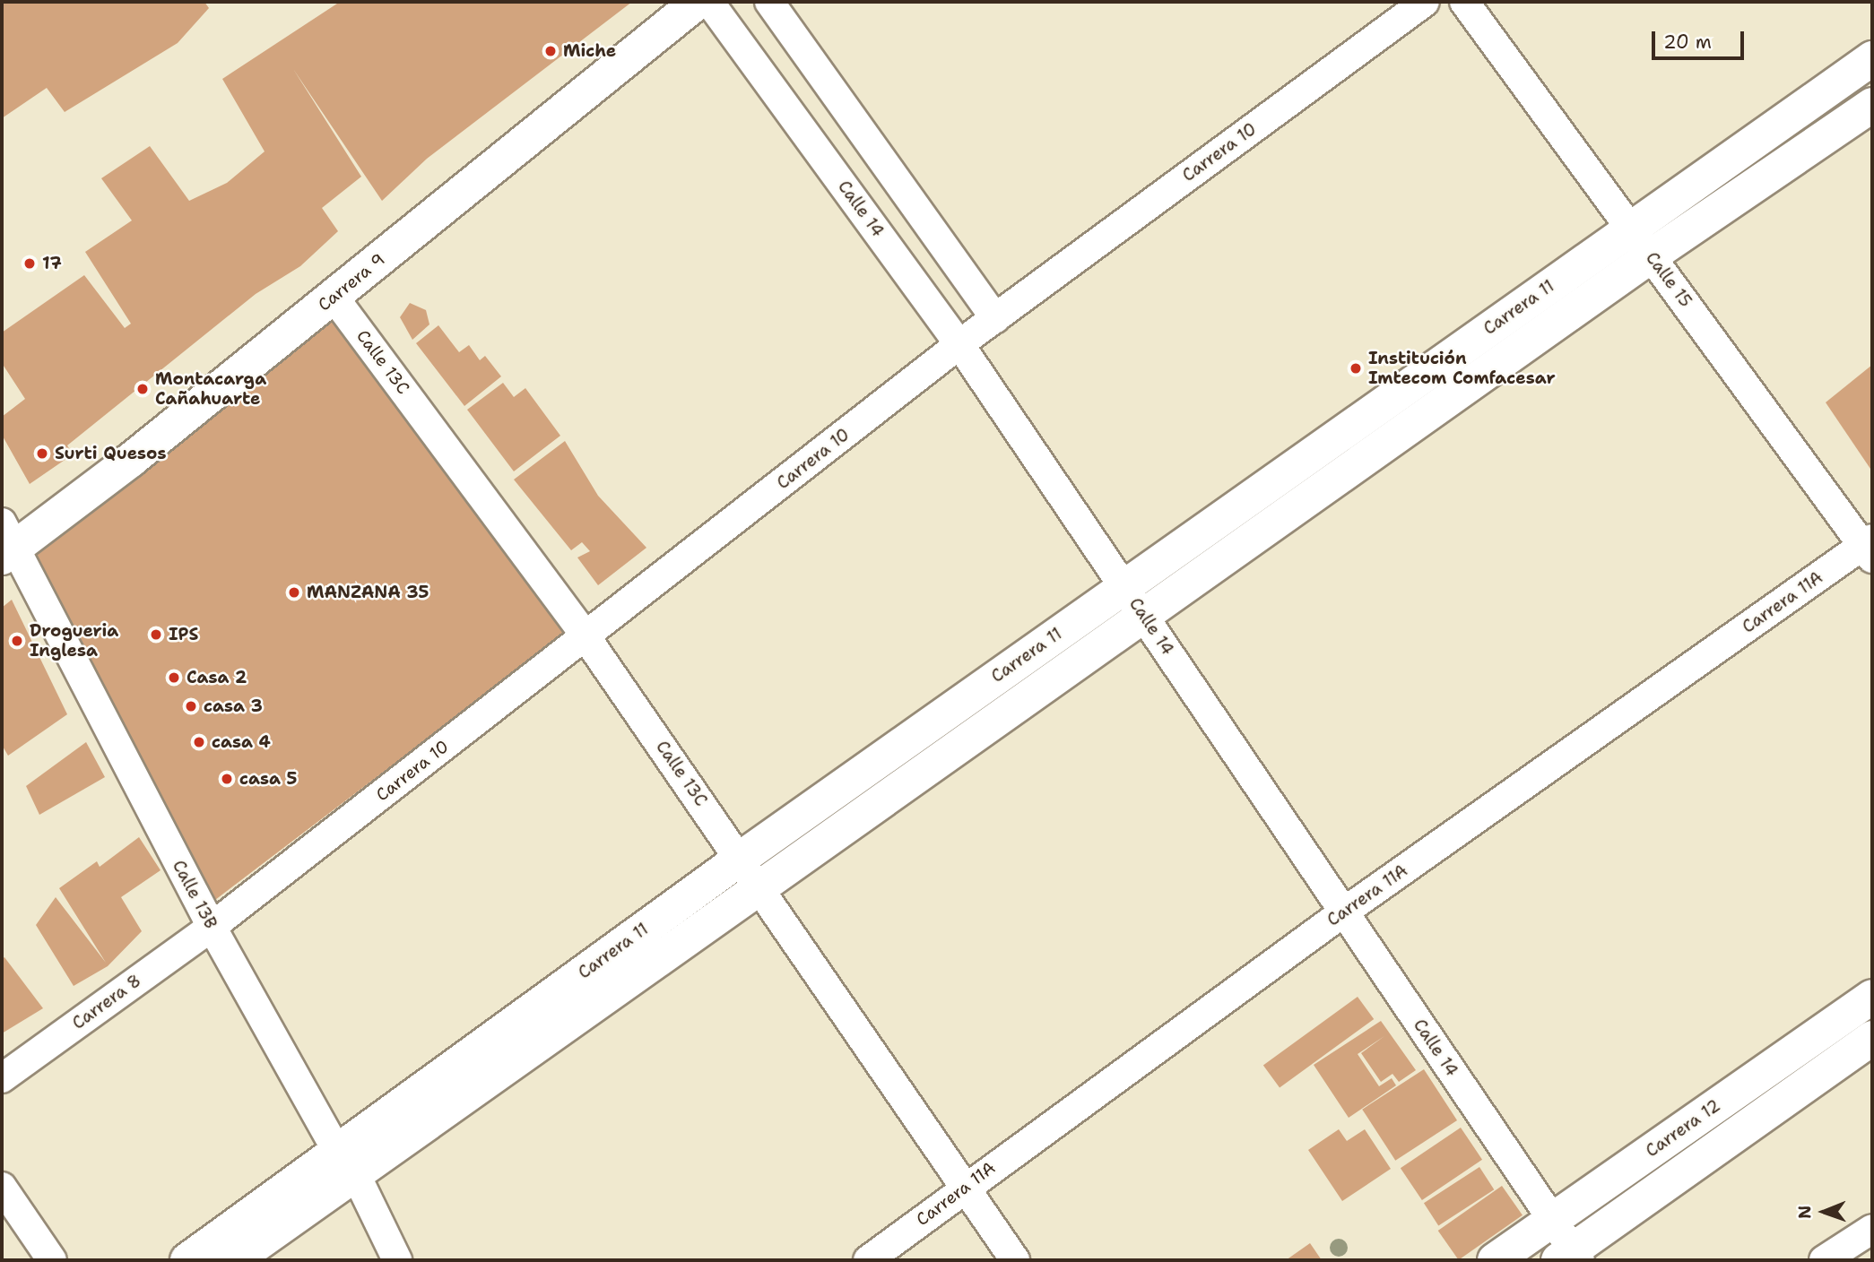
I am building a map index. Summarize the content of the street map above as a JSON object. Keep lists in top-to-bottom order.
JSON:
{
  "streets": {
    "main road": ["Carrera 9", "Carrera 11", "Carrera 12"],
    "street": [
      "Carrera 10",
      "Calle 14",
      "Calle 15",
      "Calle 13C",
      "Carrera 11A",
      "Calle 13B",
      "Carrera 8"
    ]
  },
  "crossings": [
    ["Carrera 10", "Calle 14"],
    ["Carrera 10", "Calle 13C"],
    ["Carrera 10", "Calle 13B"],
    ["Carrera 10", "Carrera 8"],
    ["Calle 14", "Carrera 11"],
    ["Calle 14", "Carrera 11A"],
    ["Calle 14", "Carrera 12"],
    ["Calle 15", "Carrera 11"],
    ["Calle 15", "Carrera 11A"],
    ["Carrera 9", "Calle 13C"],
    ["Carrera 9", "Calle 13B"],
    ["Carrera 11", "Calle 13C"],
    ["Carrera 11", "Calle 13B"],
    ["Calle 13C", "Carrera 11A"],
    ["Calle 13B", "Carrera 8"]
  ],
  "places": [
    "Miche",
    "17",
    "Institución Imtecom Comfacesar",
    "Montacarga Cañahuarte",
    "Surti Quesos",
    "MANZANA 35",
    "IPS",
    "Drogueria Inglesa",
    "Casa 2",
    "casa 3",
    "casa 4",
    "casa 5"
  ],
  "scale_bar": "20 m",
  "north": "left"
}
